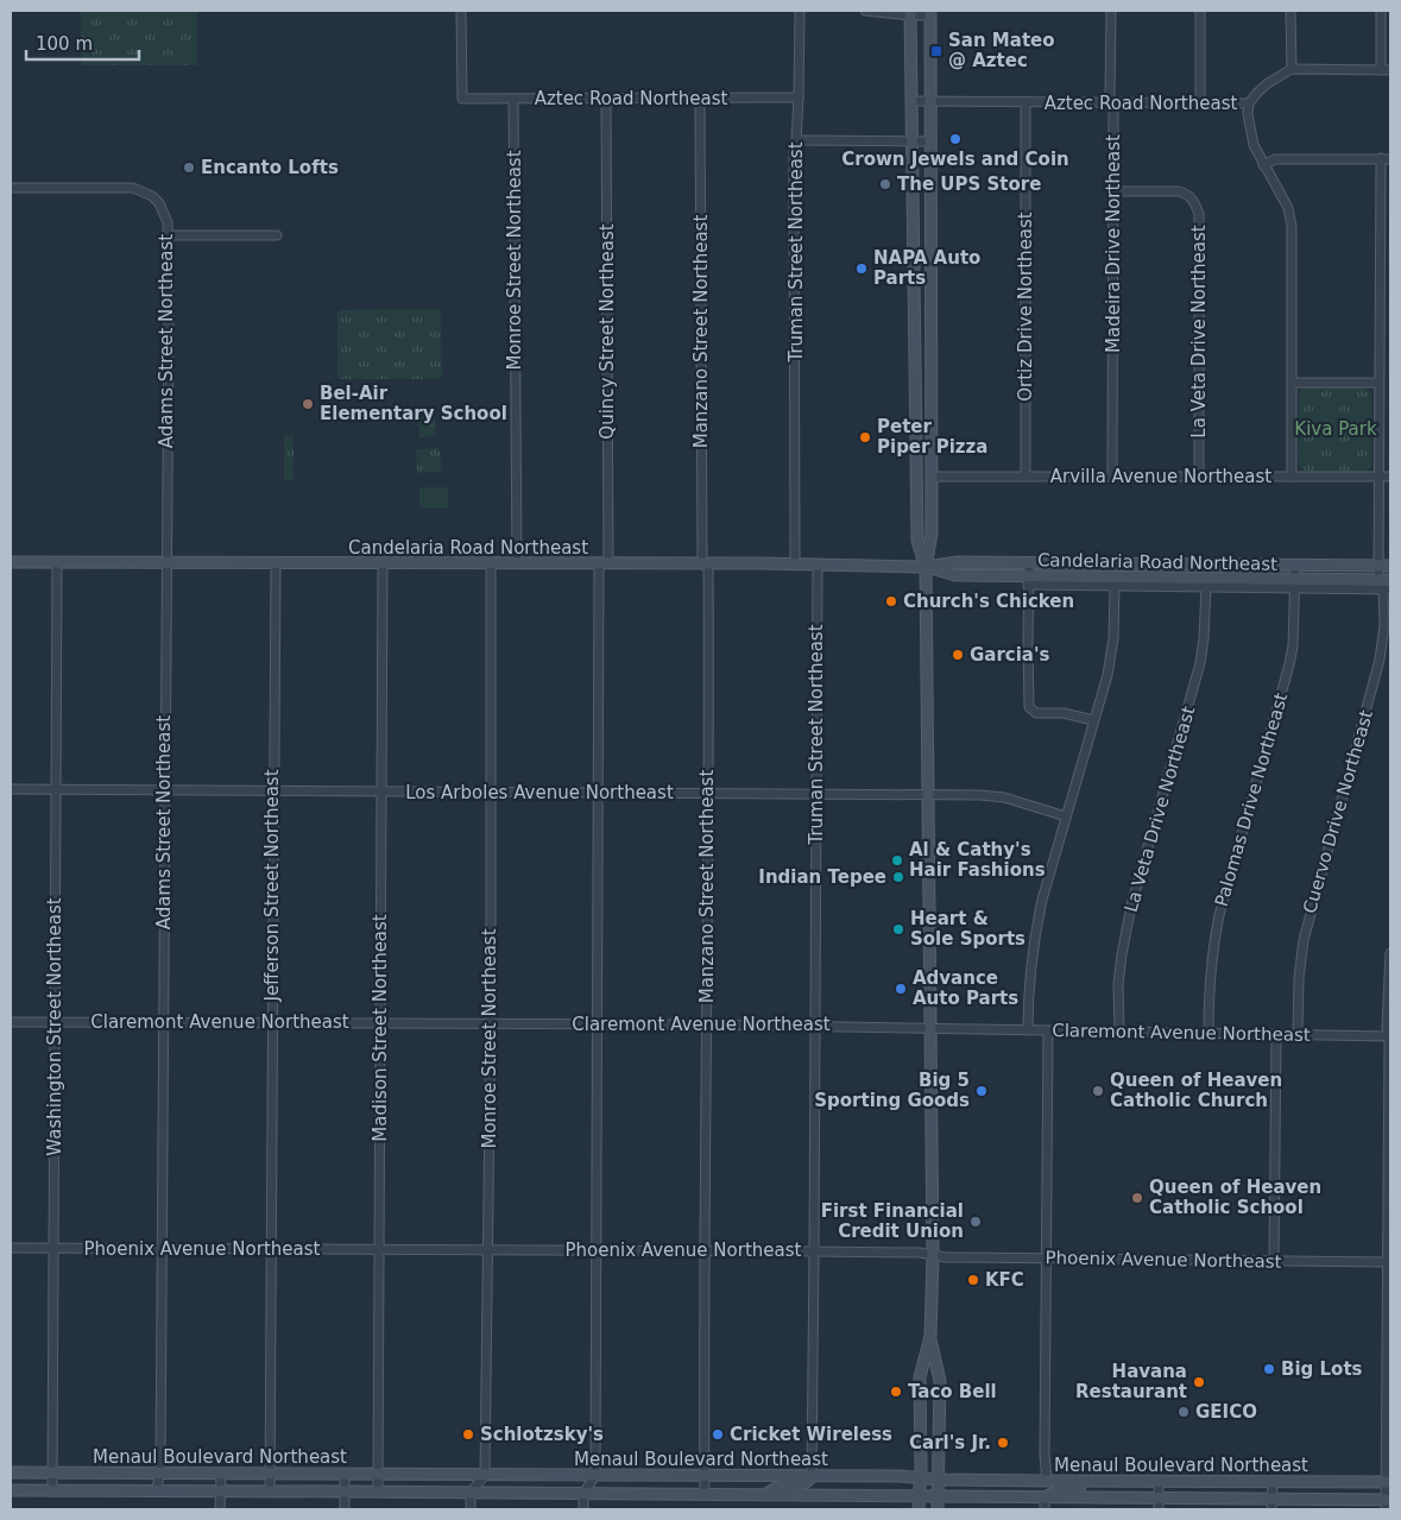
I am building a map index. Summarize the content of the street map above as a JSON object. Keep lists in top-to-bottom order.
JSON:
{
  "streets": {
    "main road": ["Candelaria Road Northeast", "Menaul Boulevard Northeast"],
    "street": [
      "Aztec Road Northeast",
      "Madeira Drive Northeast",
      "Truman Street Northeast",
      "Monroe Street Northeast",
      "Ortiz Drive Northeast",
      "Quincy Street Northeast",
      "Manzano Street Northeast",
      "La Veta Drive Northeast",
      "Adams Street Northeast",
      "Arvilla Avenue Northeast",
      "Los Arboles Avenue Northeast",
      "Palomas Drive Northeast",
      "Cuervo Drive Northeast",
      "Jefferson Street Northeast",
      "Claremont Avenue Northeast",
      "Washington Street Northeast",
      "Madison Street Northeast",
      "Phoenix Avenue Northeast"
    ]
  },
  "crossings": [
    ["Aztec Road Northeast", "Madeira Drive Northeast"],
    ["Aztec Road Northeast", "Truman Street Northeast"],
    ["Aztec Road Northeast", "Monroe Street Northeast"],
    ["Aztec Road Northeast", "Ortiz Drive Northeast"],
    ["Aztec Road Northeast", "Quincy Street Northeast"],
    ["Aztec Road Northeast", "Manzano Street Northeast"],
    ["Madeira Drive Northeast", "La Veta Drive Northeast"],
    ["Madeira Drive Northeast", "Arvilla Avenue Northeast"],
    ["Truman Street Northeast", "Candelaria Road Northeast"],
    ["Truman Street Northeast", "Los Arboles Avenue Northeast"],
    ["Truman Street Northeast", "Claremont Avenue Northeast"],
    ["Truman Street Northeast", "Phoenix Avenue Northeast"],
    ["Truman Street Northeast", "Menaul Boulevard Northeast"],
    ["Monroe Street Northeast", "Candelaria Road Northeast"],
    ["Monroe Street Northeast", "Los Arboles Avenue Northeast"],
    ["Monroe Street Northeast", "Claremont Avenue Northeast"],
    ["Monroe Street Northeast", "Phoenix Avenue Northeast"],
    ["Monroe Street Northeast", "Menaul Boulevard Northeast"],
    ["Ortiz Drive Northeast", "Arvilla Avenue Northeast"],
    ["Quincy Street Northeast", "Candelaria Road Northeast"],
    ["Quincy Street Northeast", "Los Arboles Avenue Northeast"],
    ["Quincy Street Northeast", "Claremont Avenue Northeast"],
    ["Quincy Street Northeast", "Phoenix Avenue Northeast"],
    ["Quincy Street Northeast", "Menaul Boulevard Northeast"],
    ["Manzano Street Northeast", "Candelaria Road Northeast"],
    ["Manzano Street Northeast", "Los Arboles Avenue Northeast"],
    ["Manzano Street Northeast", "Claremont Avenue Northeast"],
    ["Manzano Street Northeast", "Phoenix Avenue Northeast"],
    ["Manzano Street Northeast", "Menaul Boulevard Northeast"],
    ["La Veta Drive Northeast", "Arvilla Avenue Northeast"],
    ["La Veta Drive Northeast", "Claremont Avenue Northeast"],
    ["Adams Street Northeast", "Candelaria Road Northeast"],
    ["Adams Street Northeast", "Los Arboles Avenue Northeast"],
    ["Adams Street Northeast", "Claremont Avenue Northeast"],
    ["Adams Street Northeast", "Phoenix Avenue Northeast"],
    ["Adams Street Northeast", "Menaul Boulevard Northeast"],
    ["Arvilla Avenue Northeast", "Cuervo Drive Northeast"],
    ["Candelaria Road Northeast", "Palomas Drive Northeast"],
    ["Candelaria Road Northeast", "Cuervo Drive Northeast"],
    ["Candelaria Road Northeast", "Jefferson Street Northeast"],
    ["Candelaria Road Northeast", "Washington Street Northeast"],
    ["Candelaria Road Northeast", "Madison Street Northeast"],
    ["Los Arboles Avenue Northeast", "Jefferson Street Northeast"],
    ["Los Arboles Avenue Northeast", "Washington Street Northeast"],
    ["Los Arboles Avenue Northeast", "Madison Street Northeast"],
    ["Palomas Drive Northeast", "Claremont Avenue Northeast"],
    ["Cuervo Drive Northeast", "Claremont Avenue Northeast"],
    ["Jefferson Street Northeast", "Claremont Avenue Northeast"],
    ["Jefferson Street Northeast", "Phoenix Avenue Northeast"],
    ["Jefferson Street Northeast", "Menaul Boulevard Northeast"],
    ["Claremont Avenue Northeast", "Washington Street Northeast"],
    ["Claremont Avenue Northeast", "Madison Street Northeast"],
    ["Washington Street Northeast", "Phoenix Avenue Northeast"],
    ["Washington Street Northeast", "Menaul Boulevard Northeast"],
    ["Madison Street Northeast", "Phoenix Avenue Northeast"],
    ["Madison Street Northeast", "Menaul Boulevard Northeast"]
  ],
  "parks": ["Kiva Park"],
  "places": {
    "transit": ["San Mateo @ Aztec"],
    "other": [
      "Crown Jewels and Coin",
      "Encanto Lofts",
      "The UPS Store",
      "NAPA Auto Parts",
      "Bel-Air Elementary School",
      "Peter Piper Pizza",
      "Church's Chicken",
      "Garcia's",
      "Al & Cathy's Hair Fashions",
      "Indian Tepee",
      "Heart & Sole Sports",
      "Advance Auto Parts",
      "Big 5 Sporting Goods",
      "Queen of Heaven Catholic Church",
      "Queen of Heaven Catholic School",
      "First Financial Credit Union",
      "KFC",
      "Big Lots",
      "Havana Restaurant",
      "Taco Bell",
      "GEICO",
      "Schlotzsky's",
      "Cricket Wireless",
      "Carl's Jr."
    ]
  },
  "scale_bar": "100 m"
}
